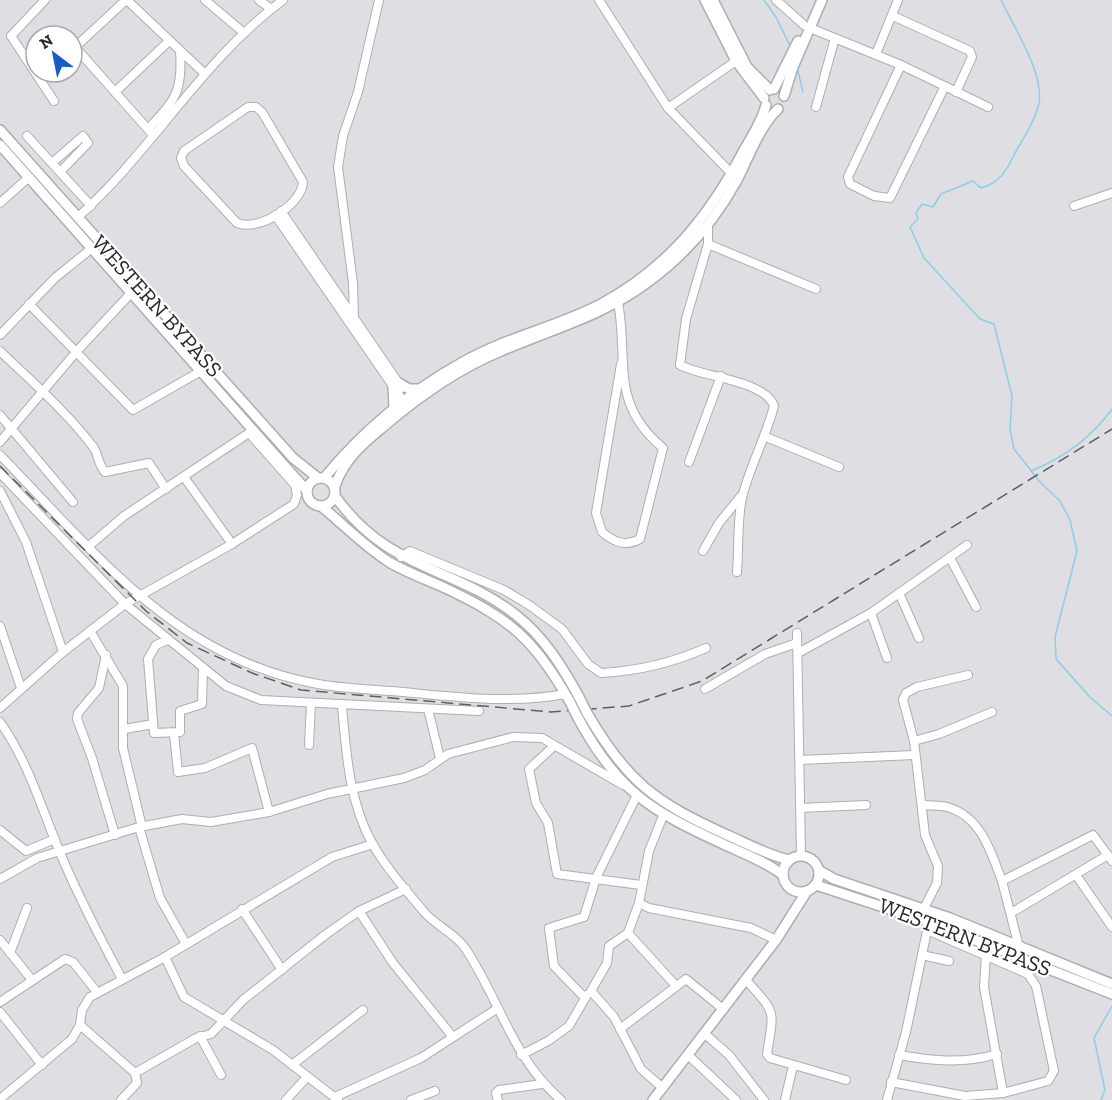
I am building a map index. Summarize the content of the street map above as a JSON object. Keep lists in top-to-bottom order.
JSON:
{
  "streets": {
    "main road": ["WESTERN BYPASS"]
  },
  "north": "top left"
}
